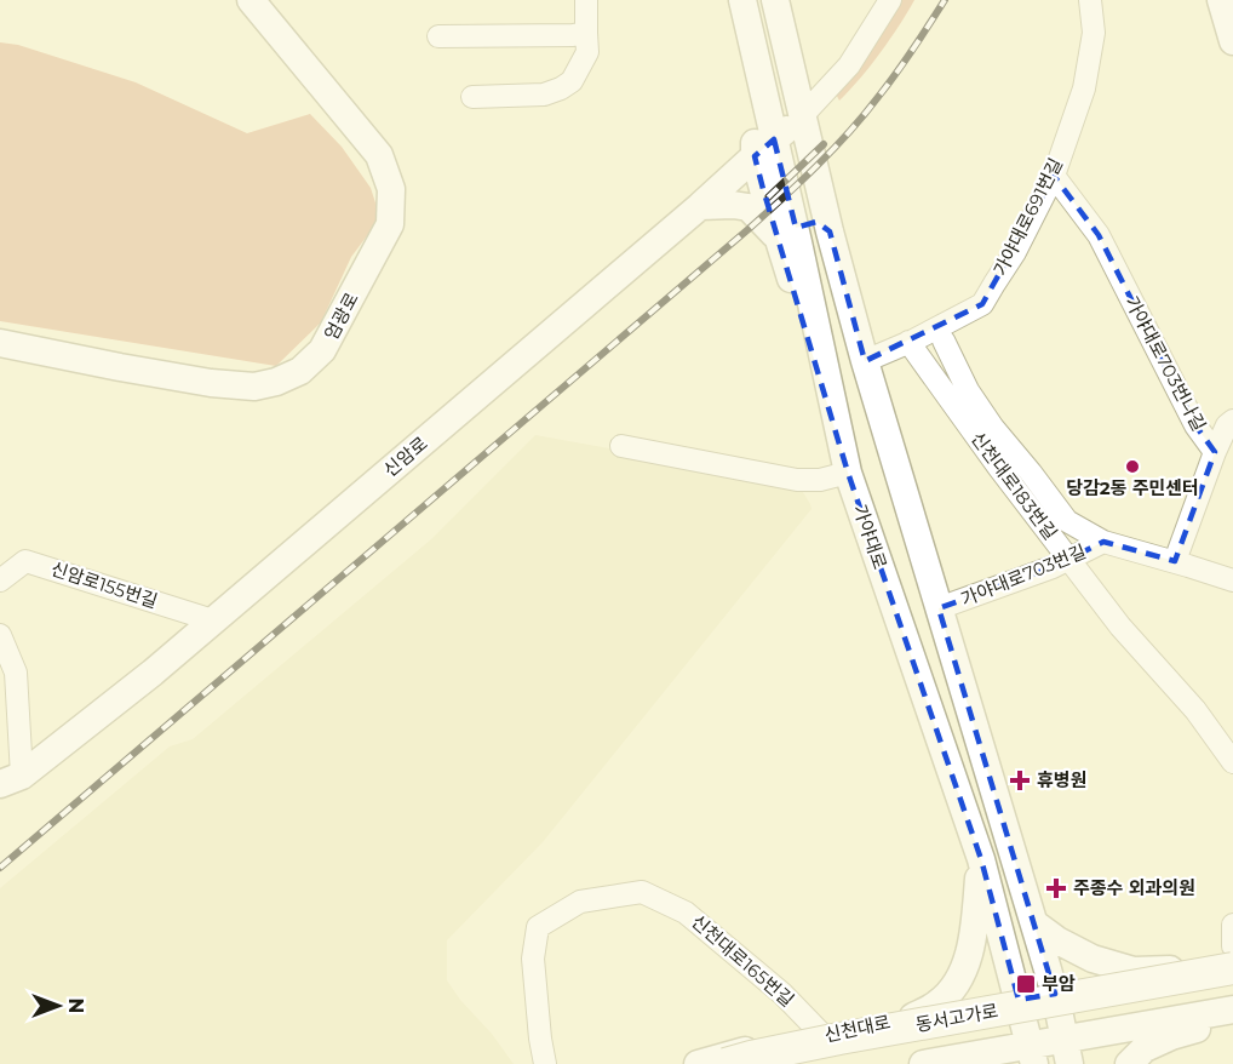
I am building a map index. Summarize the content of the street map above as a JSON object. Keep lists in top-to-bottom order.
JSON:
{
  "streets": {
    "highway": ["동서고가로"],
    "main road": [
      "엄광로",
      "신암로",
      "가야대로",
      "신천대로"
    ],
    "street": [
      "가야대로691번길",
      "가야대로703번나길",
      "신천대로183번길",
      "가야대로703번길",
      "신암로155번길",
      "신천대로165번길"
    ]
  },
  "crossings": [
    ["가야대로691번길", "가야대로703번나길"],
    ["가야대로691번길", "신천대로183번길"],
    ["가야대로703번나길", "가야대로703번길"],
    ["신암로", "가야대로"],
    ["신암로", "신암로155번길"],
    ["신천대로183번길", "가야대로703번길"],
    ["가야대로", "신천대로"],
    ["신천대로165번길", "신천대로"]
  ],
  "places": {
    "other": ["당감2동 주민센터"],
    "health": ["휴병원", "주종수 외과의원"],
    "transit": ["부암"]
  },
  "north": "right"
}
